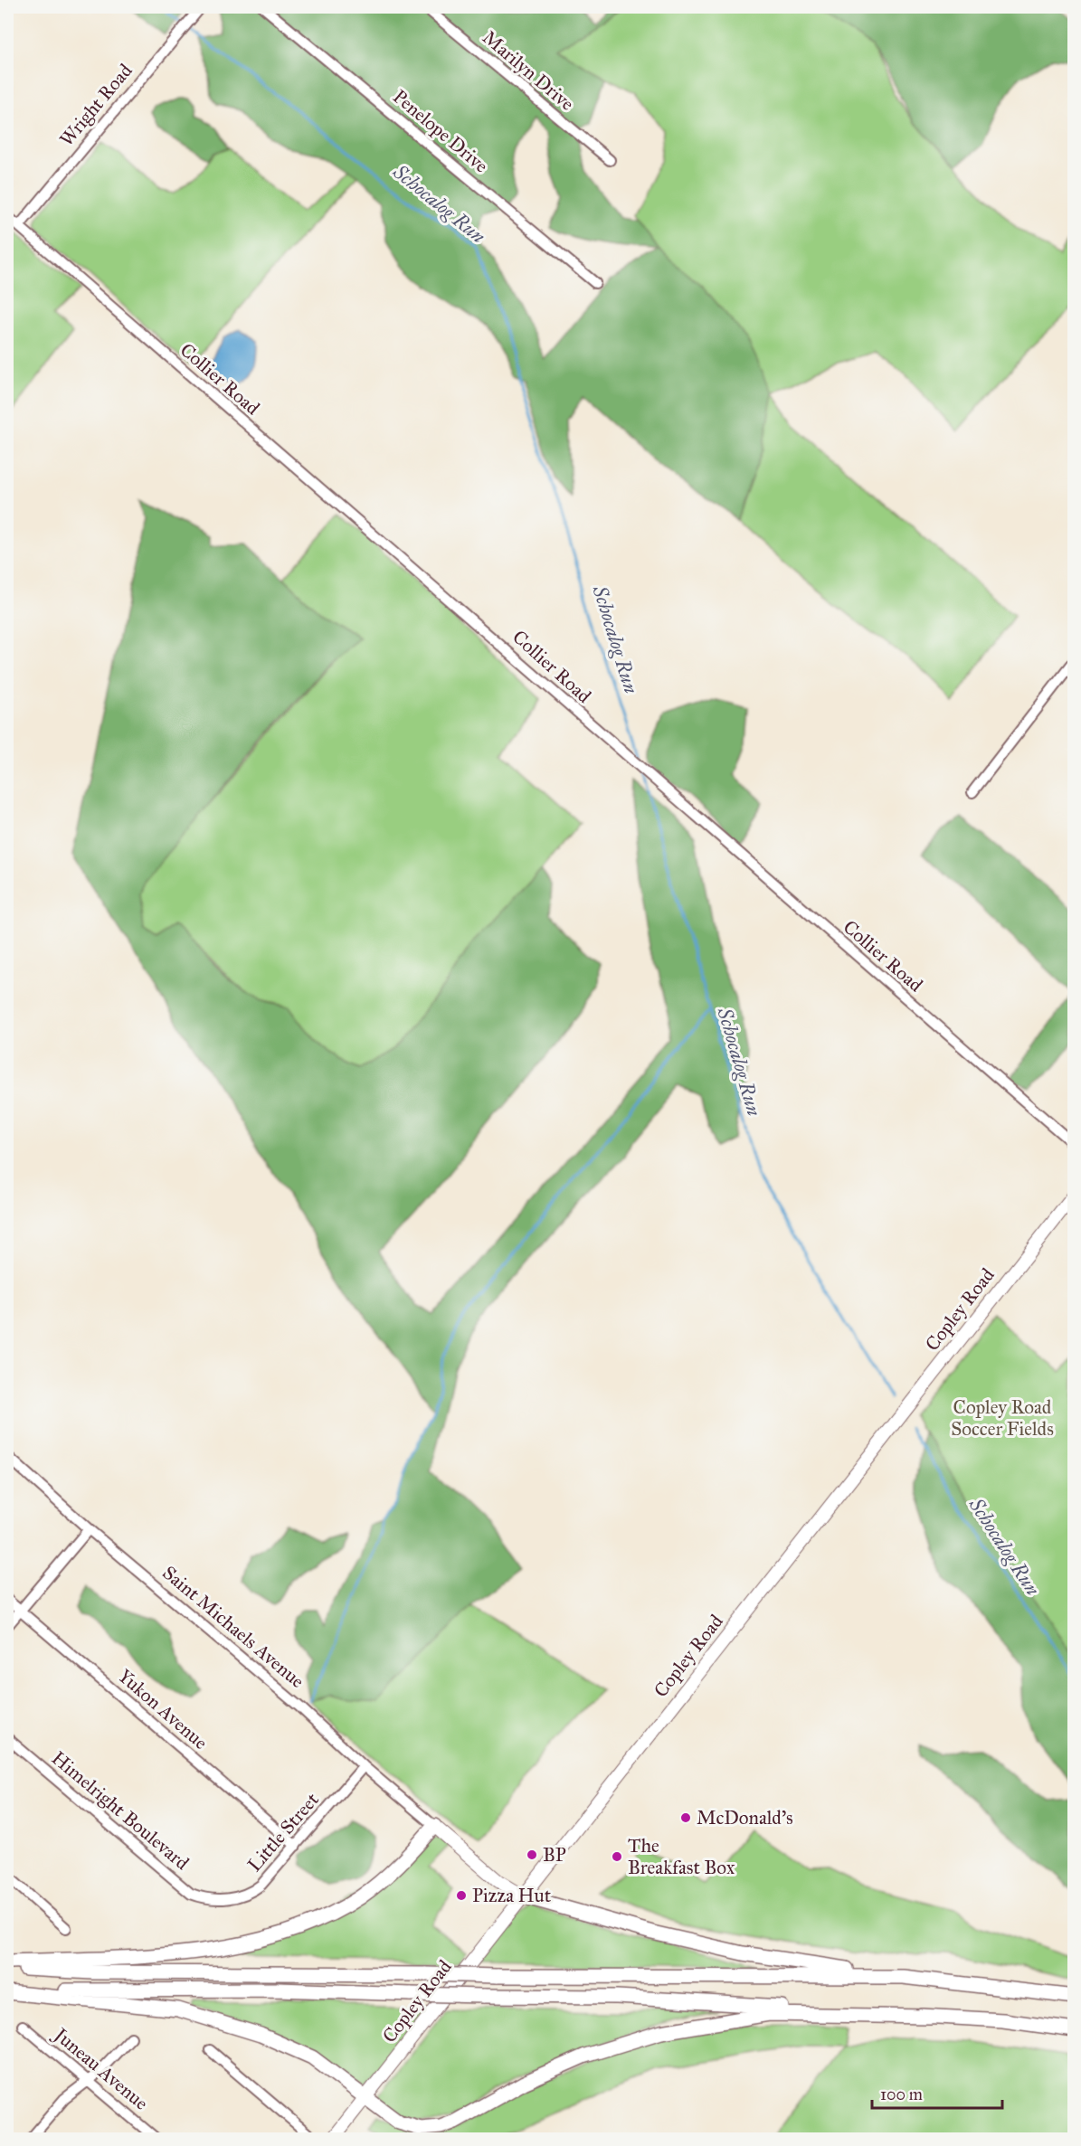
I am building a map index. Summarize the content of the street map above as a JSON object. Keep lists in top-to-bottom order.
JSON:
{
  "streets": {
    "main road": ["Copley Road"],
    "street": [
      "Marilyn Drive",
      "Wright Road",
      "Penelope Drive",
      "Collier Road",
      "Saint Michaels Avenue",
      "Yukon Avenue",
      "Himelright Boulevard",
      "Little Street",
      "Juneau Avenue"
    ]
  },
  "crossings": [
    ["Wright Road", "Collier Road"],
    ["Saint Michaels Avenue", "Little Street"],
    ["Yukon Avenue", "Little Street"],
    ["Himelright Boulevard", "Little Street"]
  ],
  "water": ["Schocalog Run"],
  "parks": ["Copley Road Soccer Fields"],
  "places": [
    "McDonald's",
    "BP",
    "The Breakfast Box",
    "Pizza Hut"
  ],
  "scale_bar": "100 m"
}
